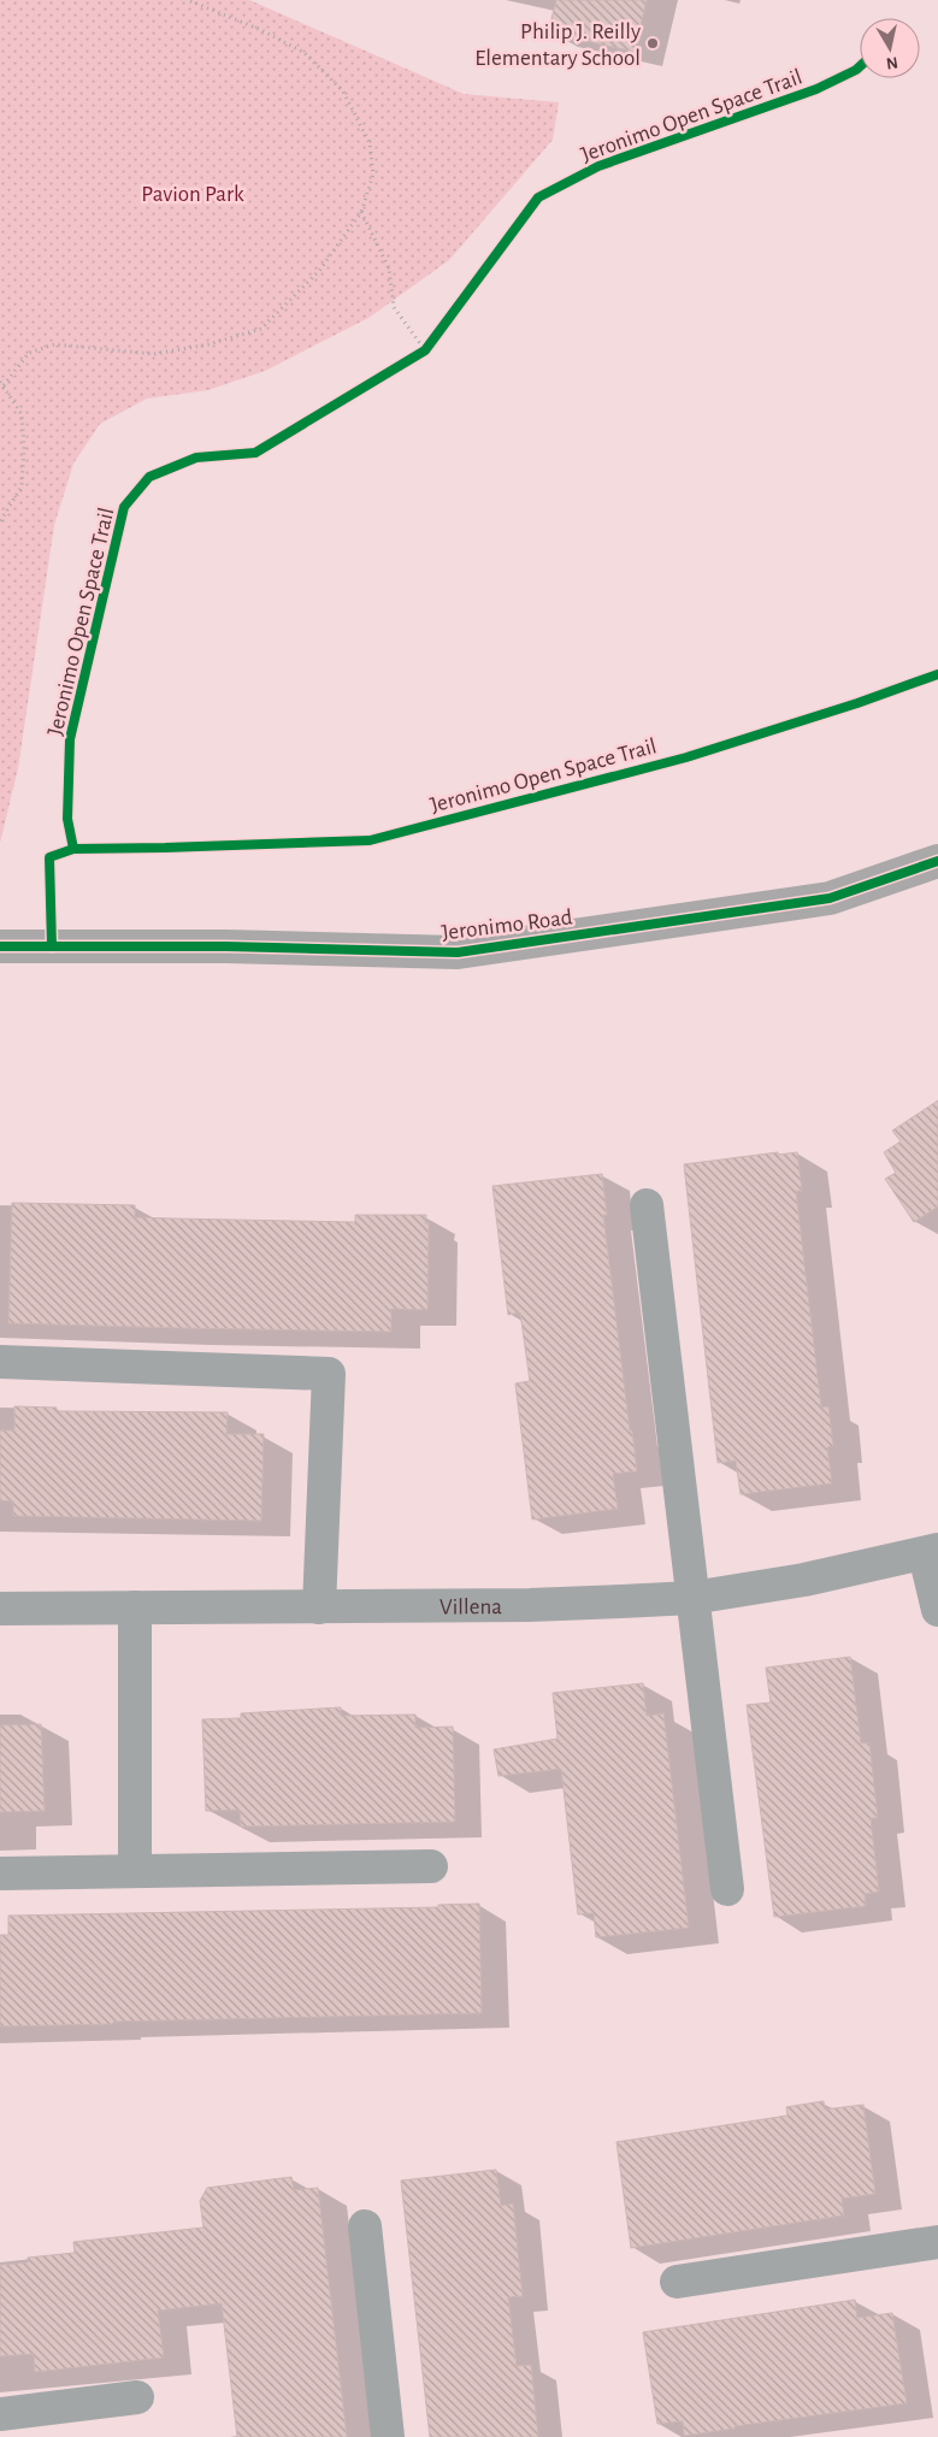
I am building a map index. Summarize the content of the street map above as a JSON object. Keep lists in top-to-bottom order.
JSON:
{
  "streets": {
    "main road": ["Jeronimo Road"],
    "street": ["Villena"],
    "cycle path": ["Jeronimo Open Space Trail"]
  },
  "parks": ["Pavion Park"],
  "places": ["Philip J. Reilly Elementary School"],
  "north": "bottom"
}
